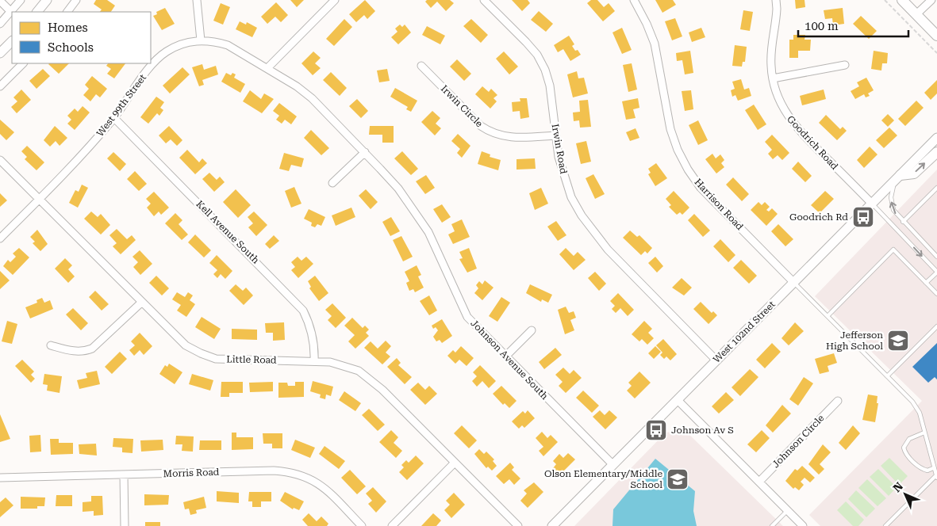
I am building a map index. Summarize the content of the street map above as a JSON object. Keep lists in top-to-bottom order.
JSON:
{
  "streets": {
    "street": [
      "West 99th Street",
      "Irwin Circle",
      "Goodrich Road",
      "Irwin Road",
      "Harrison Road",
      "Kell Avenue South",
      "West 102nd Street",
      "Little Road",
      "Johnson Avenue South",
      "Johnson Circle",
      "Morris Road"
    ]
  },
  "crossings": [
    ["West 99th Street", "Kell Avenue South"],
    ["West 99th Street", "Little Road"],
    ["West 99th Street", "Johnson Avenue South"],
    ["Irwin Circle", "Irwin Road"],
    ["Goodrich Road", "West 102nd Street"],
    ["Irwin Road", "West 102nd Street"],
    ["Harrison Road", "West 102nd Street"],
    ["Kell Avenue South", "Little Road"],
    ["West 102nd Street", "Johnson Avenue South"]
  ],
  "places": {
    "bus stop": ["Goodrich Rd", "Johnson Av S"],
    "school or university": ["Jefferson High School", "Olson Elementary/Middle School"]
  },
  "legend": ["Homes", "Schools"],
  "scale_bar": "100 m",
  "north": "top left"
}
